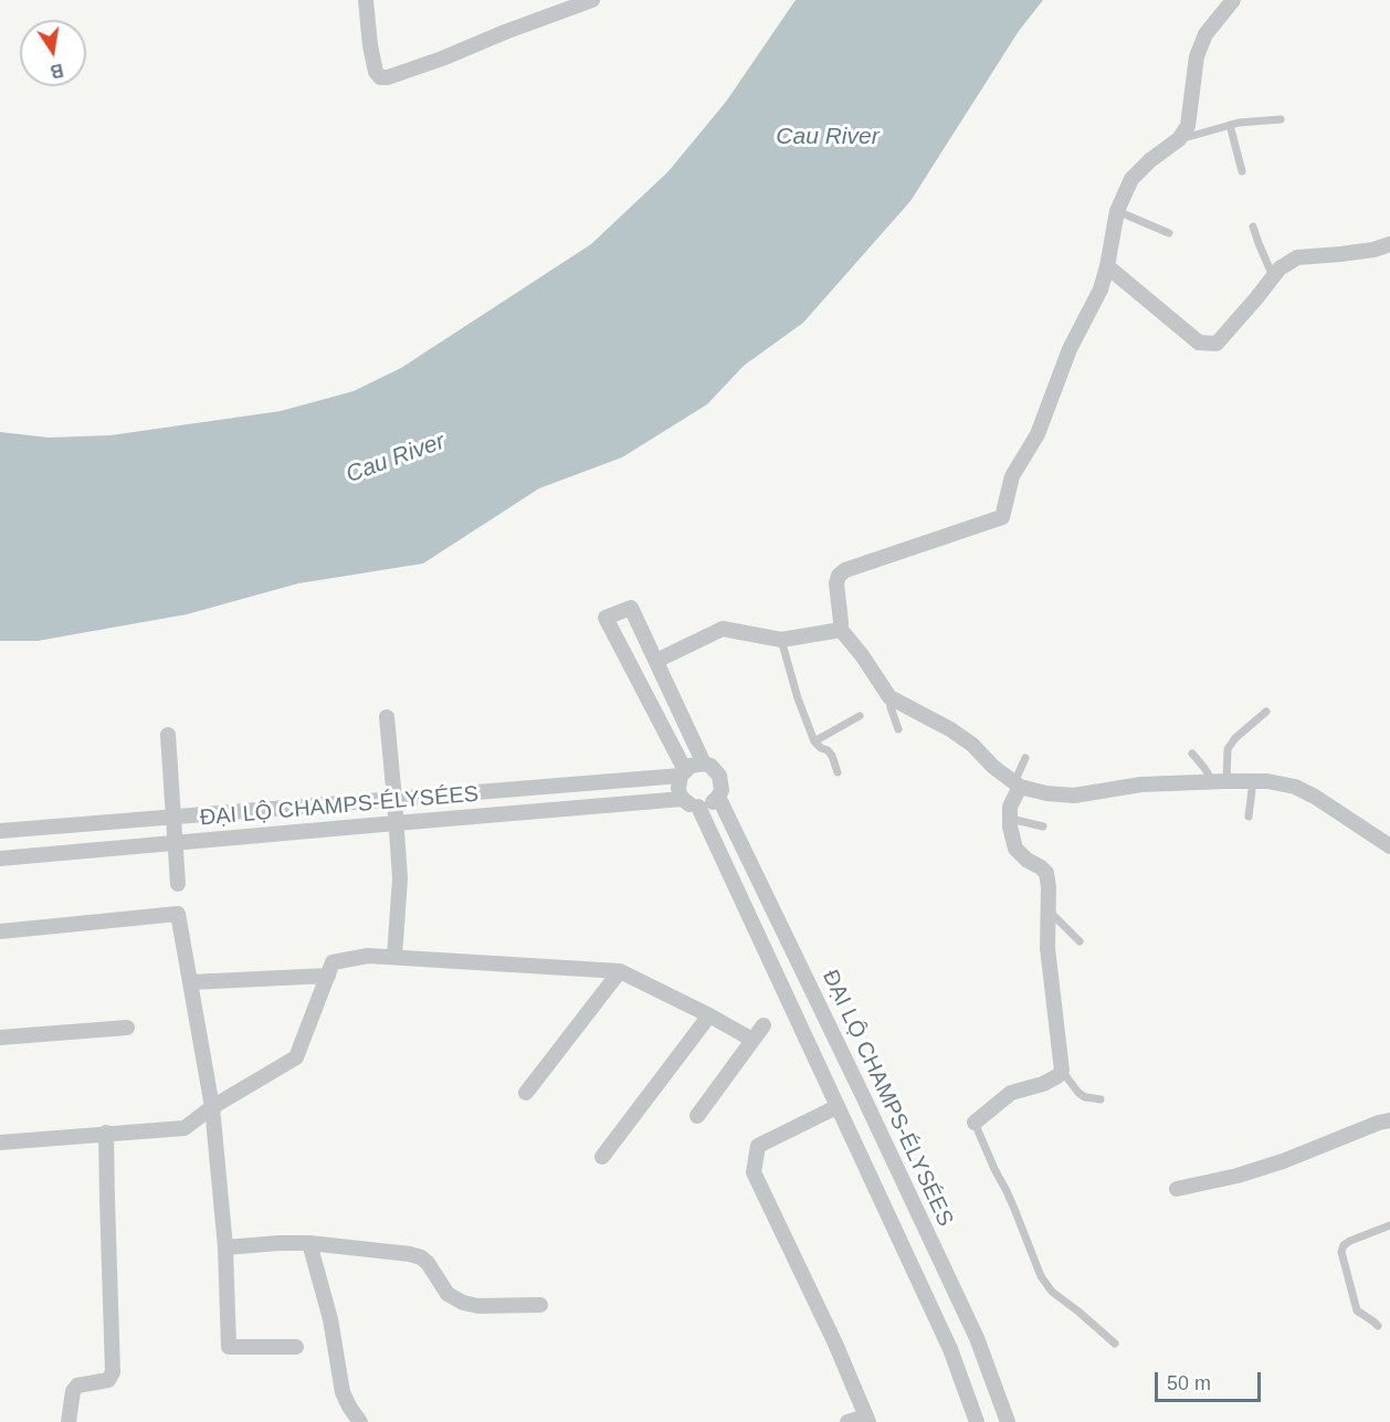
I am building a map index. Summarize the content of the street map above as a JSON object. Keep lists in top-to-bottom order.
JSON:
{
  "streets": {
    "street": ["ĐẠI LỘ CHAMPS-ÉLYSÉES"]
  },
  "water": ["Cau River"],
  "scale_bar": "50 m",
  "north": "bottom"
}
